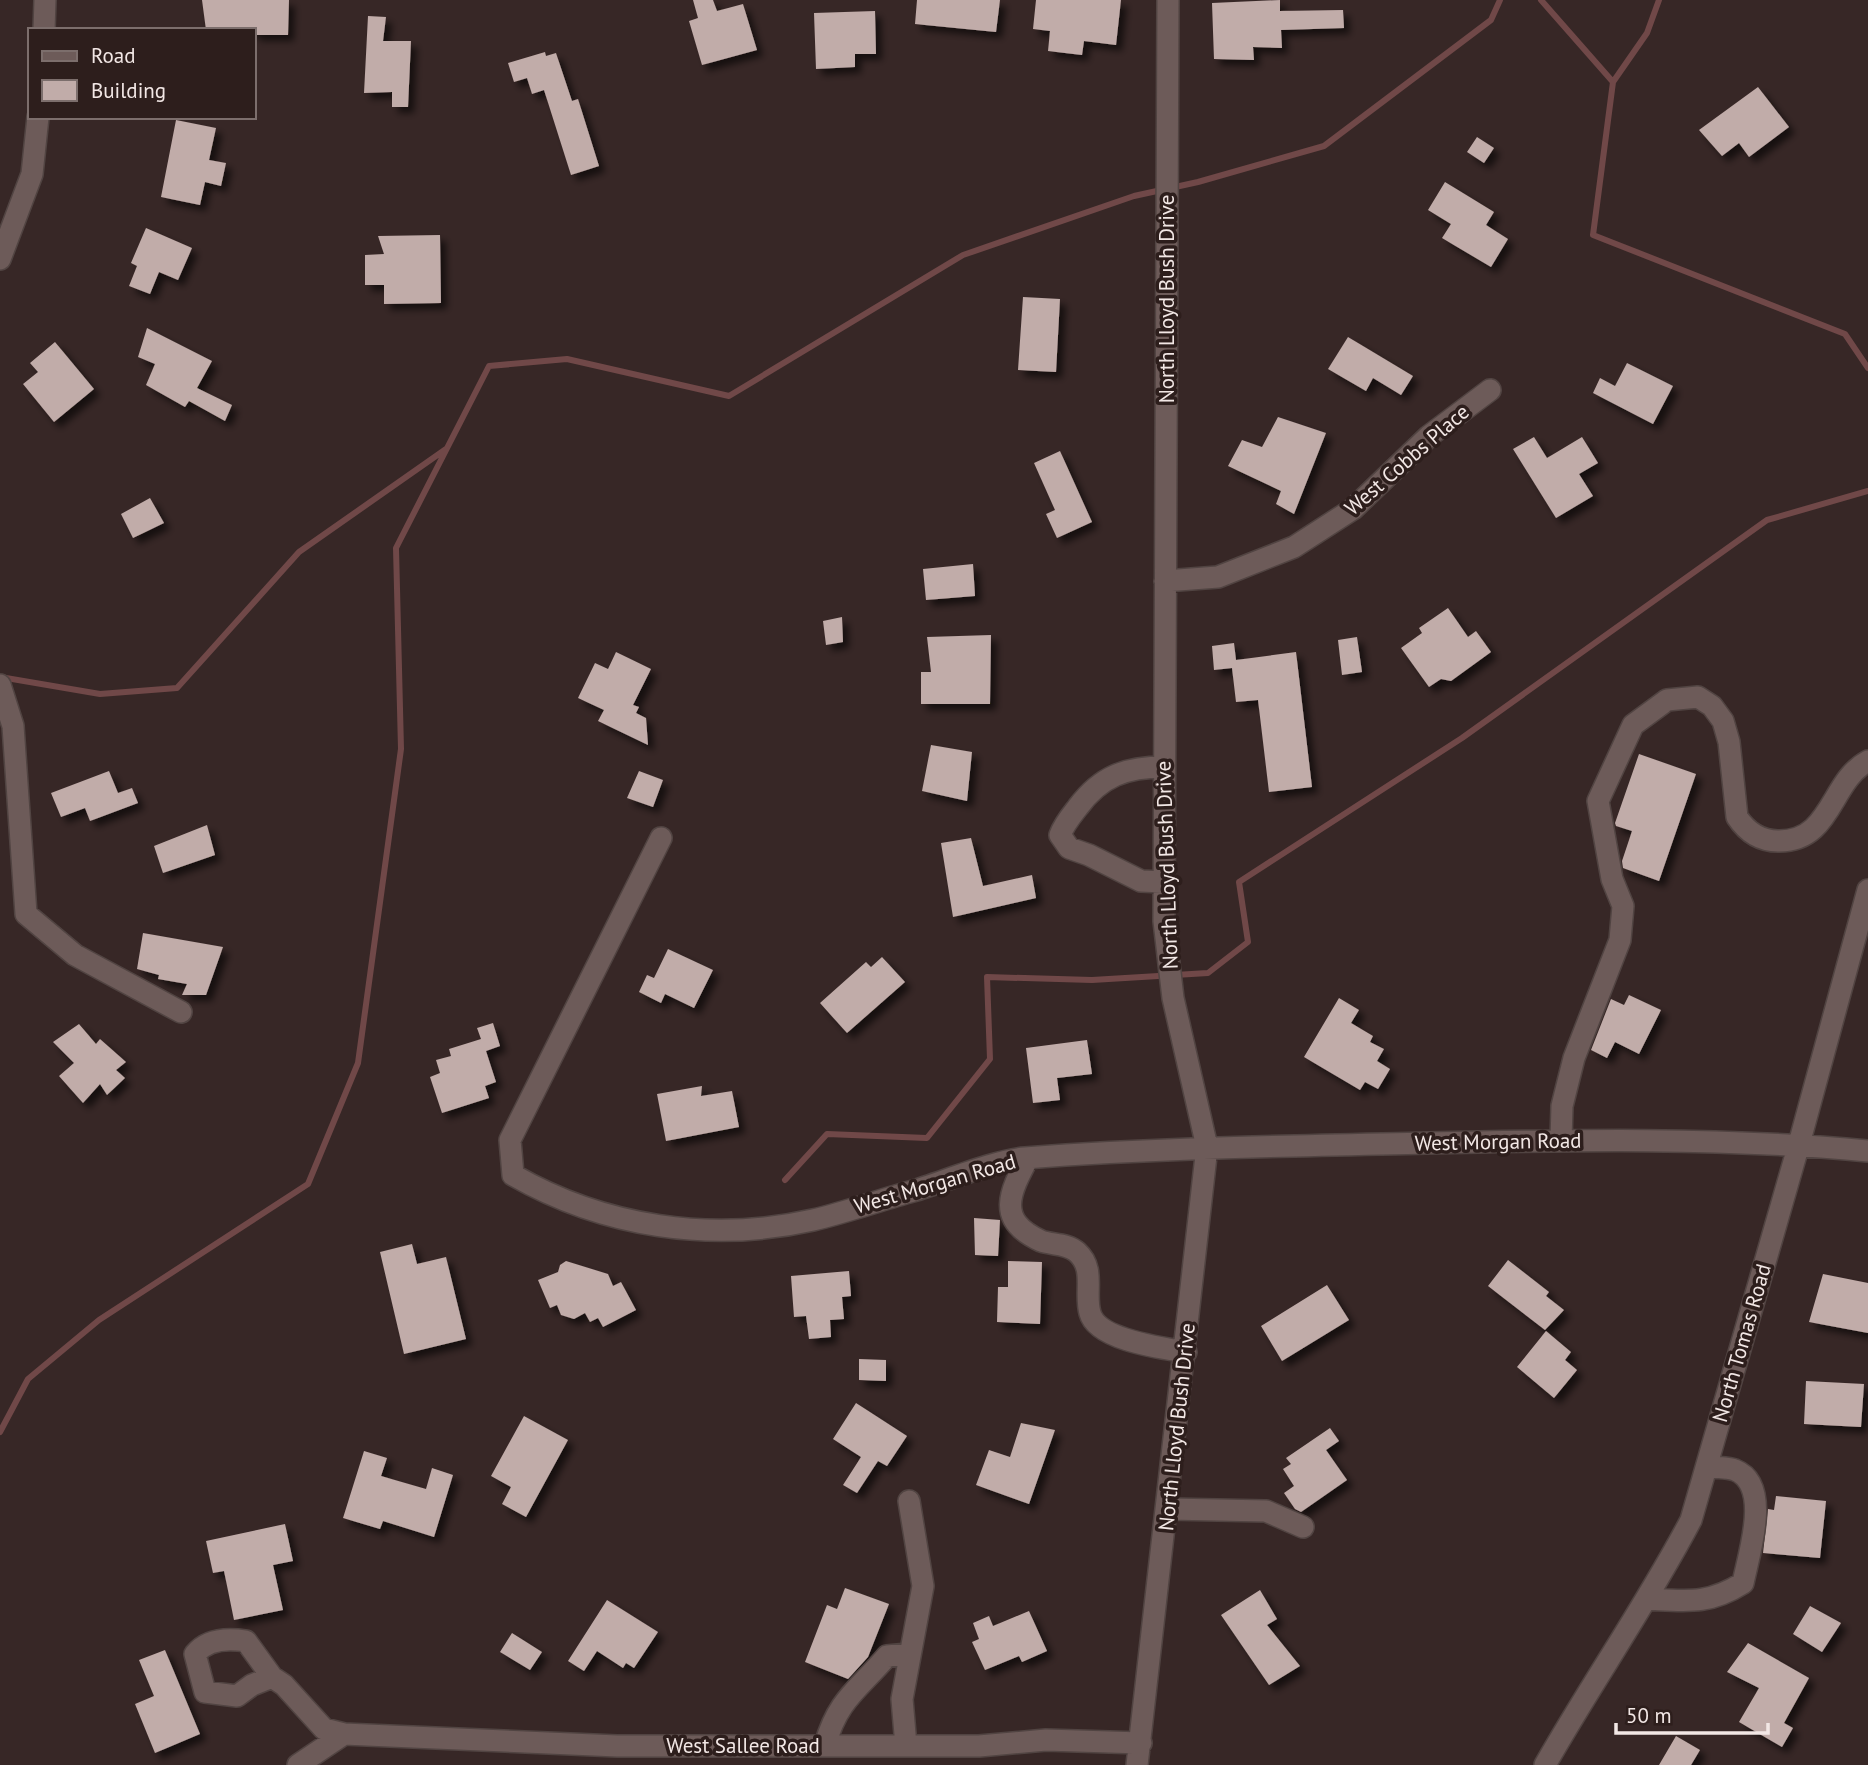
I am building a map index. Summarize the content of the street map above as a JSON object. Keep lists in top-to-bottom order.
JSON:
{
  "streets": {
    "street": [
      "North Lloyd Bush Drive",
      "West Cobbs Place",
      "West Morgan Road",
      "North Tomas Road",
      "West Sallee Road"
    ]
  },
  "crossings": [
    ["North Lloyd Bush Drive", "West Cobbs Place"],
    ["North Lloyd Bush Drive", "West Morgan Road"],
    ["North Lloyd Bush Drive", "West Sallee Road"],
    ["West Morgan Road", "North Tomas Road"]
  ],
  "legend": ["Road", "Building"],
  "scale_bar": "50 m"
}
